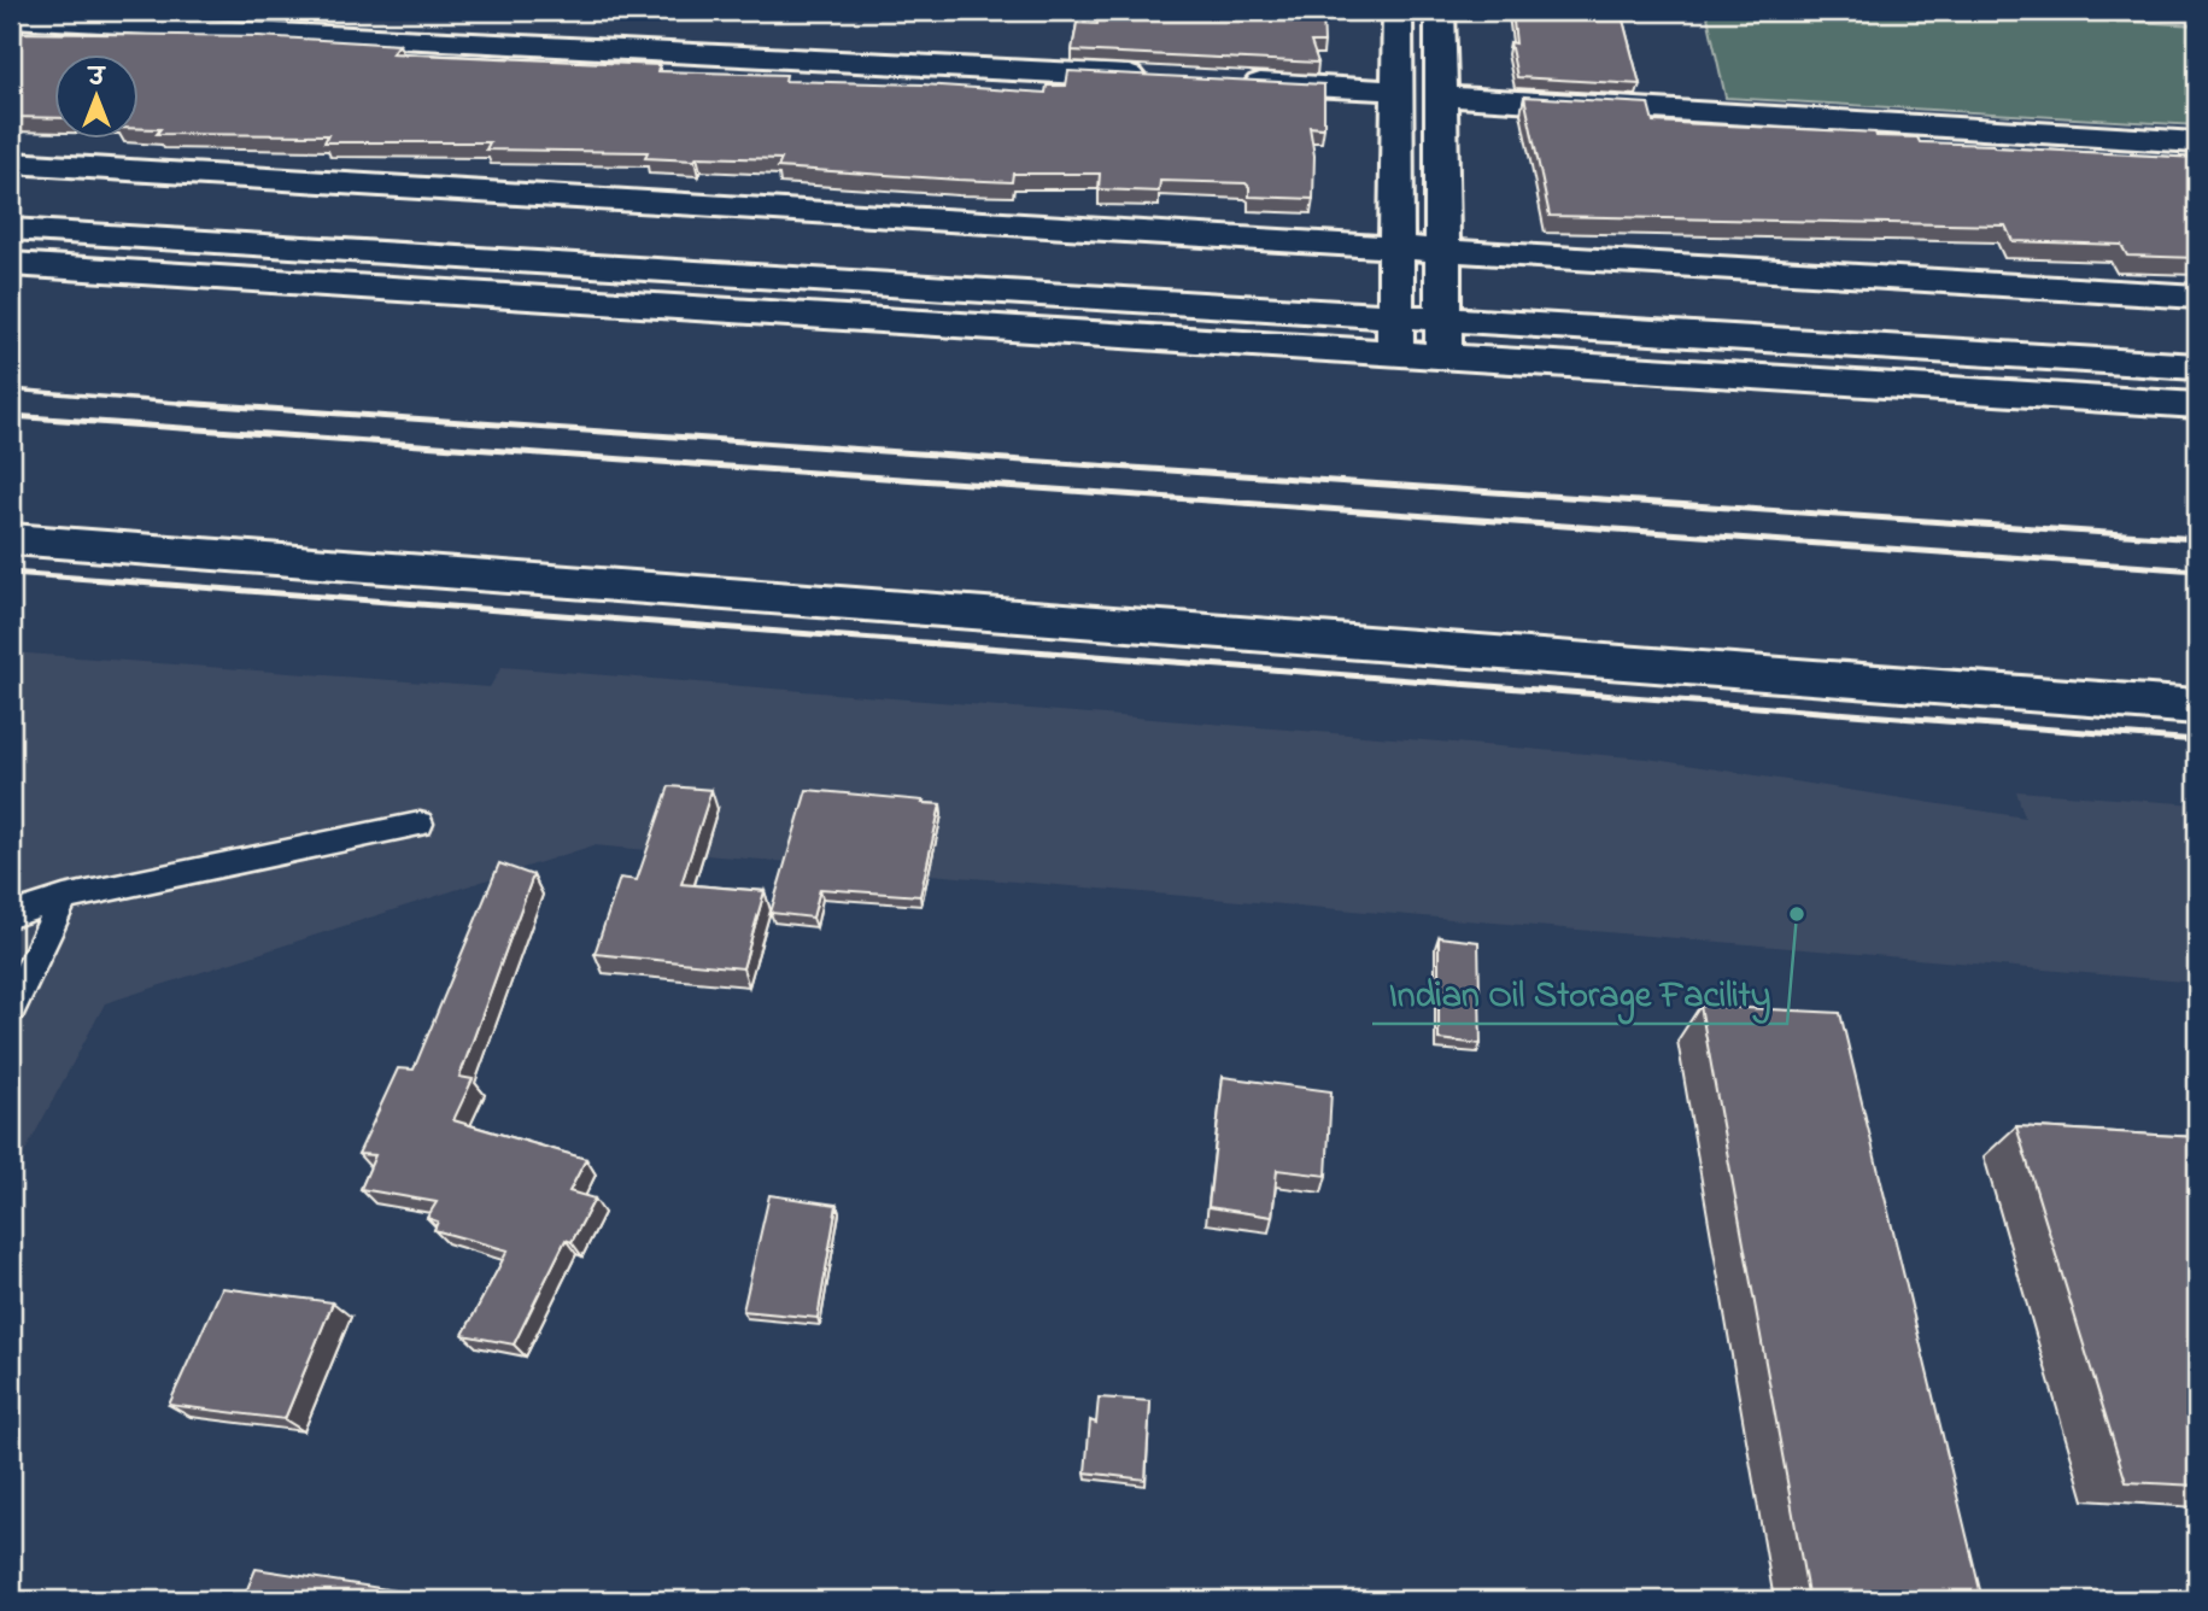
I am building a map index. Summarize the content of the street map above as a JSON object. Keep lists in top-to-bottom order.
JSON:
{
  "places": ["Indian Oil Storage Facility"],
  "north": "top"
}
